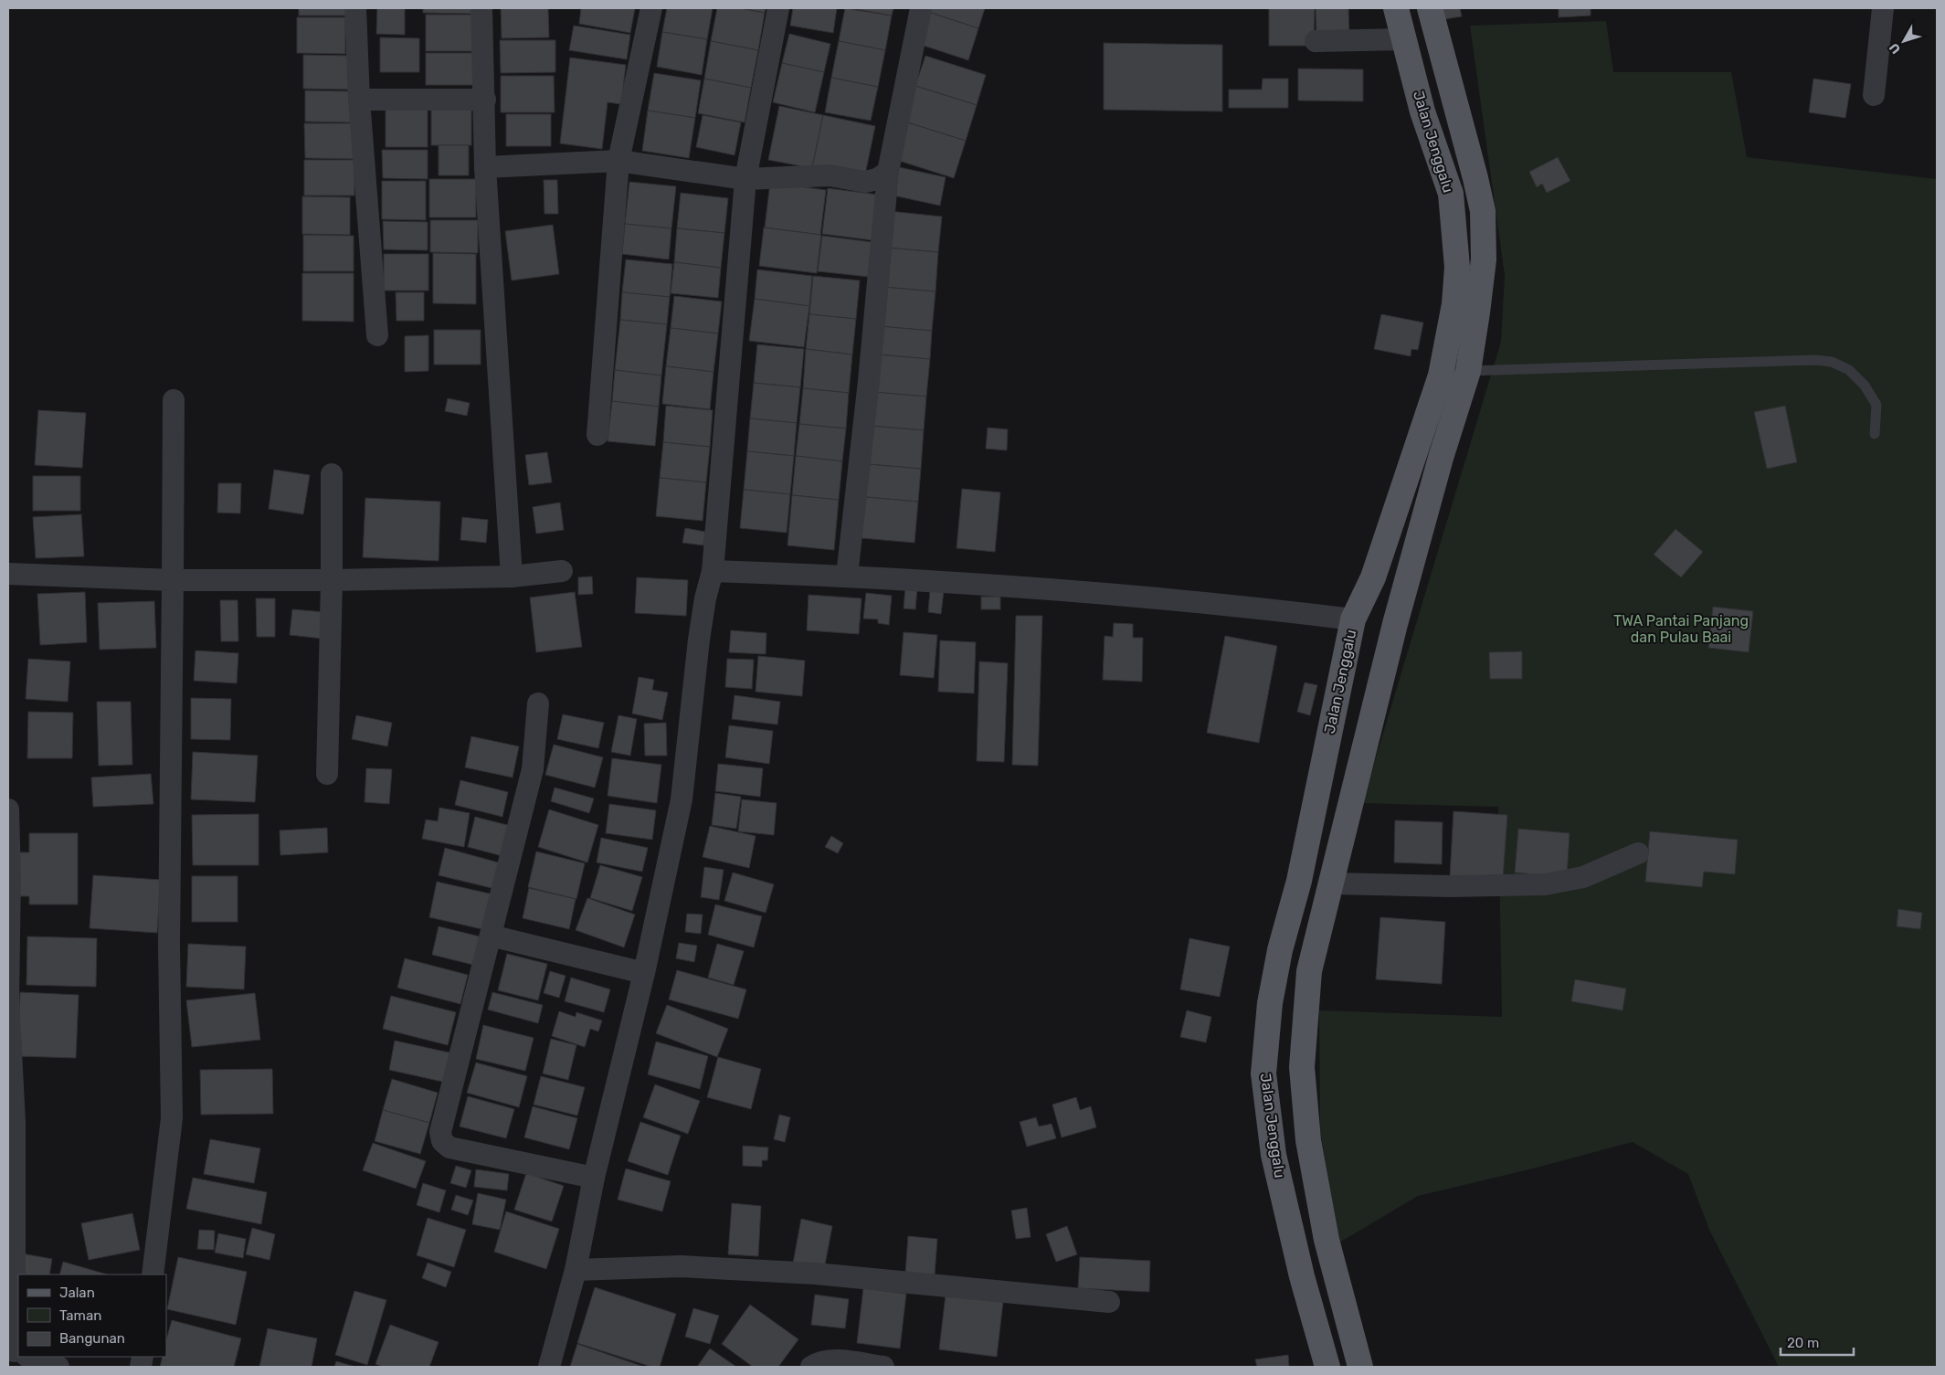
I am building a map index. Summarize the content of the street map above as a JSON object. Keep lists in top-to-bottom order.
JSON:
{
  "streets": {
    "main road": ["Jalan Jenggalu"]
  },
  "parks": ["TWA Pantai Panjang dan Pulau Baai"],
  "legend": ["Jalan", "Taman", "Bangunan"],
  "scale_bar": "20 m",
  "north": "bottom left"
}
